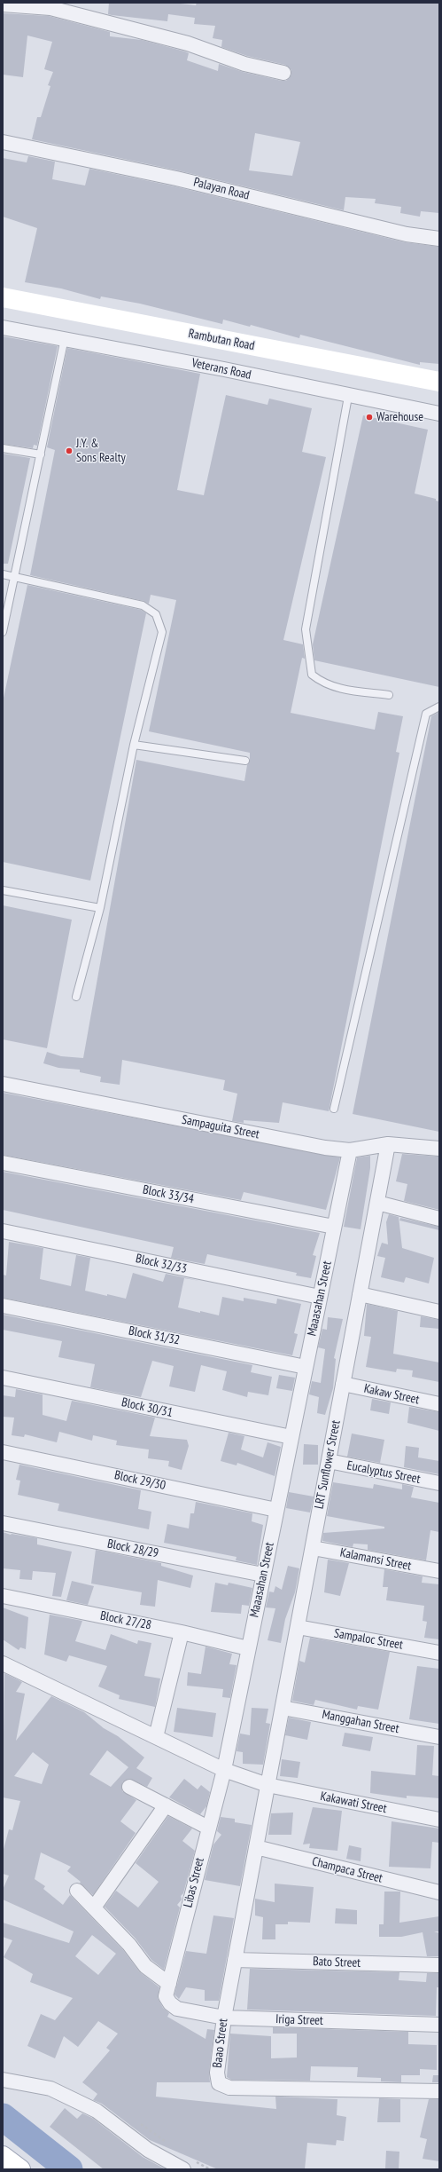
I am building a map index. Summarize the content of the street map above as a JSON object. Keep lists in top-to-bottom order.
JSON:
{
  "streets": {
    "street": [
      "Palayan Road",
      "Rambutan Road",
      "Veterans Road",
      "Sampaguita Street",
      "Block 33/34",
      "Block 32/33",
      "Maaasahan Street",
      "Block 31/32",
      "Kakaw Street",
      "Block 30/31",
      "LRT Sunflower Street",
      "Eucalyptus Street",
      "Block 29/30",
      "Block 28/29",
      "Kalamansi Street",
      "Block 27/28",
      "Sampaloc Street",
      "Manggahan Street",
      "Kakawati Street",
      "Champaca Street",
      "Libas Street",
      "Bato Street",
      "Iriga Street",
      "Baao Street"
    ]
  },
  "crossings": [
    ["Sampaguita Street", "Maaasahan Street"],
    ["Sampaguita Street", "LRT Sunflower Street"],
    ["Block 33/34", "Maaasahan Street"],
    ["Block 32/33", "Maaasahan Street"],
    ["Maaasahan Street", "Block 31/32"],
    ["Maaasahan Street", "Block 30/31"],
    ["Maaasahan Street", "Block 29/30"],
    ["Maaasahan Street", "Block 28/29"],
    ["Maaasahan Street", "Block 27/28"],
    ["Maaasahan Street", "Kakawati Street"],
    ["Maaasahan Street", "Libas Street"],
    ["Kakaw Street", "LRT Sunflower Street"],
    ["LRT Sunflower Street", "Eucalyptus Street"],
    ["LRT Sunflower Street", "Kalamansi Street"],
    ["LRT Sunflower Street", "Sampaloc Street"],
    ["LRT Sunflower Street", "Manggahan Street"],
    ["LRT Sunflower Street", "Kakawati Street"],
    ["LRT Sunflower Street", "Baao Street"],
    ["Kakawati Street", "Libas Street"],
    ["Kakawati Street", "Baao Street"],
    ["Champaca Street", "Baao Street"],
    ["Libas Street", "Iriga Street"],
    ["Bato Street", "Baao Street"],
    ["Iriga Street", "Baao Street"]
  ],
  "places": ["Warehouse", "J.Y. & Sons Realty"]
}
